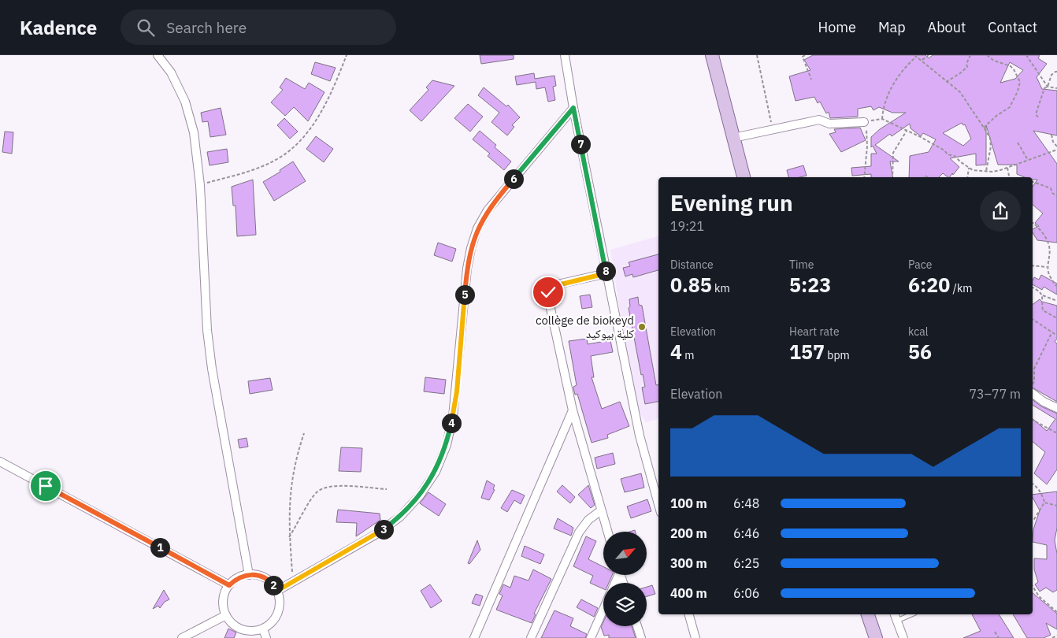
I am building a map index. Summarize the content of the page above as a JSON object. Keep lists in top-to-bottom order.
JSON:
{
  "places": ["collège de biokeyd كلية بيوكيد"],
  "north": "top right",
  "page": {
    "header": "Kadence",
    "search": "Search here",
    "nav": [
      "Home",
      "Map",
      "About",
      "Contact"
    ],
    "pins": [
      "7",
      "6",
      "8",
      "5",
      "4",
      "3",
      "1",
      "2"
    ],
    "heading": ["Evening run", "19:21"],
    "stats": [
      ["Distance", "0.85 km"],
      ["Time", "5:23"],
      ["Pace", "6:20 /km"],
      ["Elevation", "4 m"],
      ["Heart rate", "157 bpm"],
      ["kcal", "56"]
    ],
    "chart": ["Elevation", "73–77 m"],
    "list": [
      {
        "name": "100 m",
        "note": "6:48"
      },
      {
        "name": "200 m",
        "note": "6:46"
      },
      {
        "name": "300 m",
        "note": "6:25"
      },
      {
        "name": "400 m",
        "note": "6:06"
      }
    ]
  }
}
